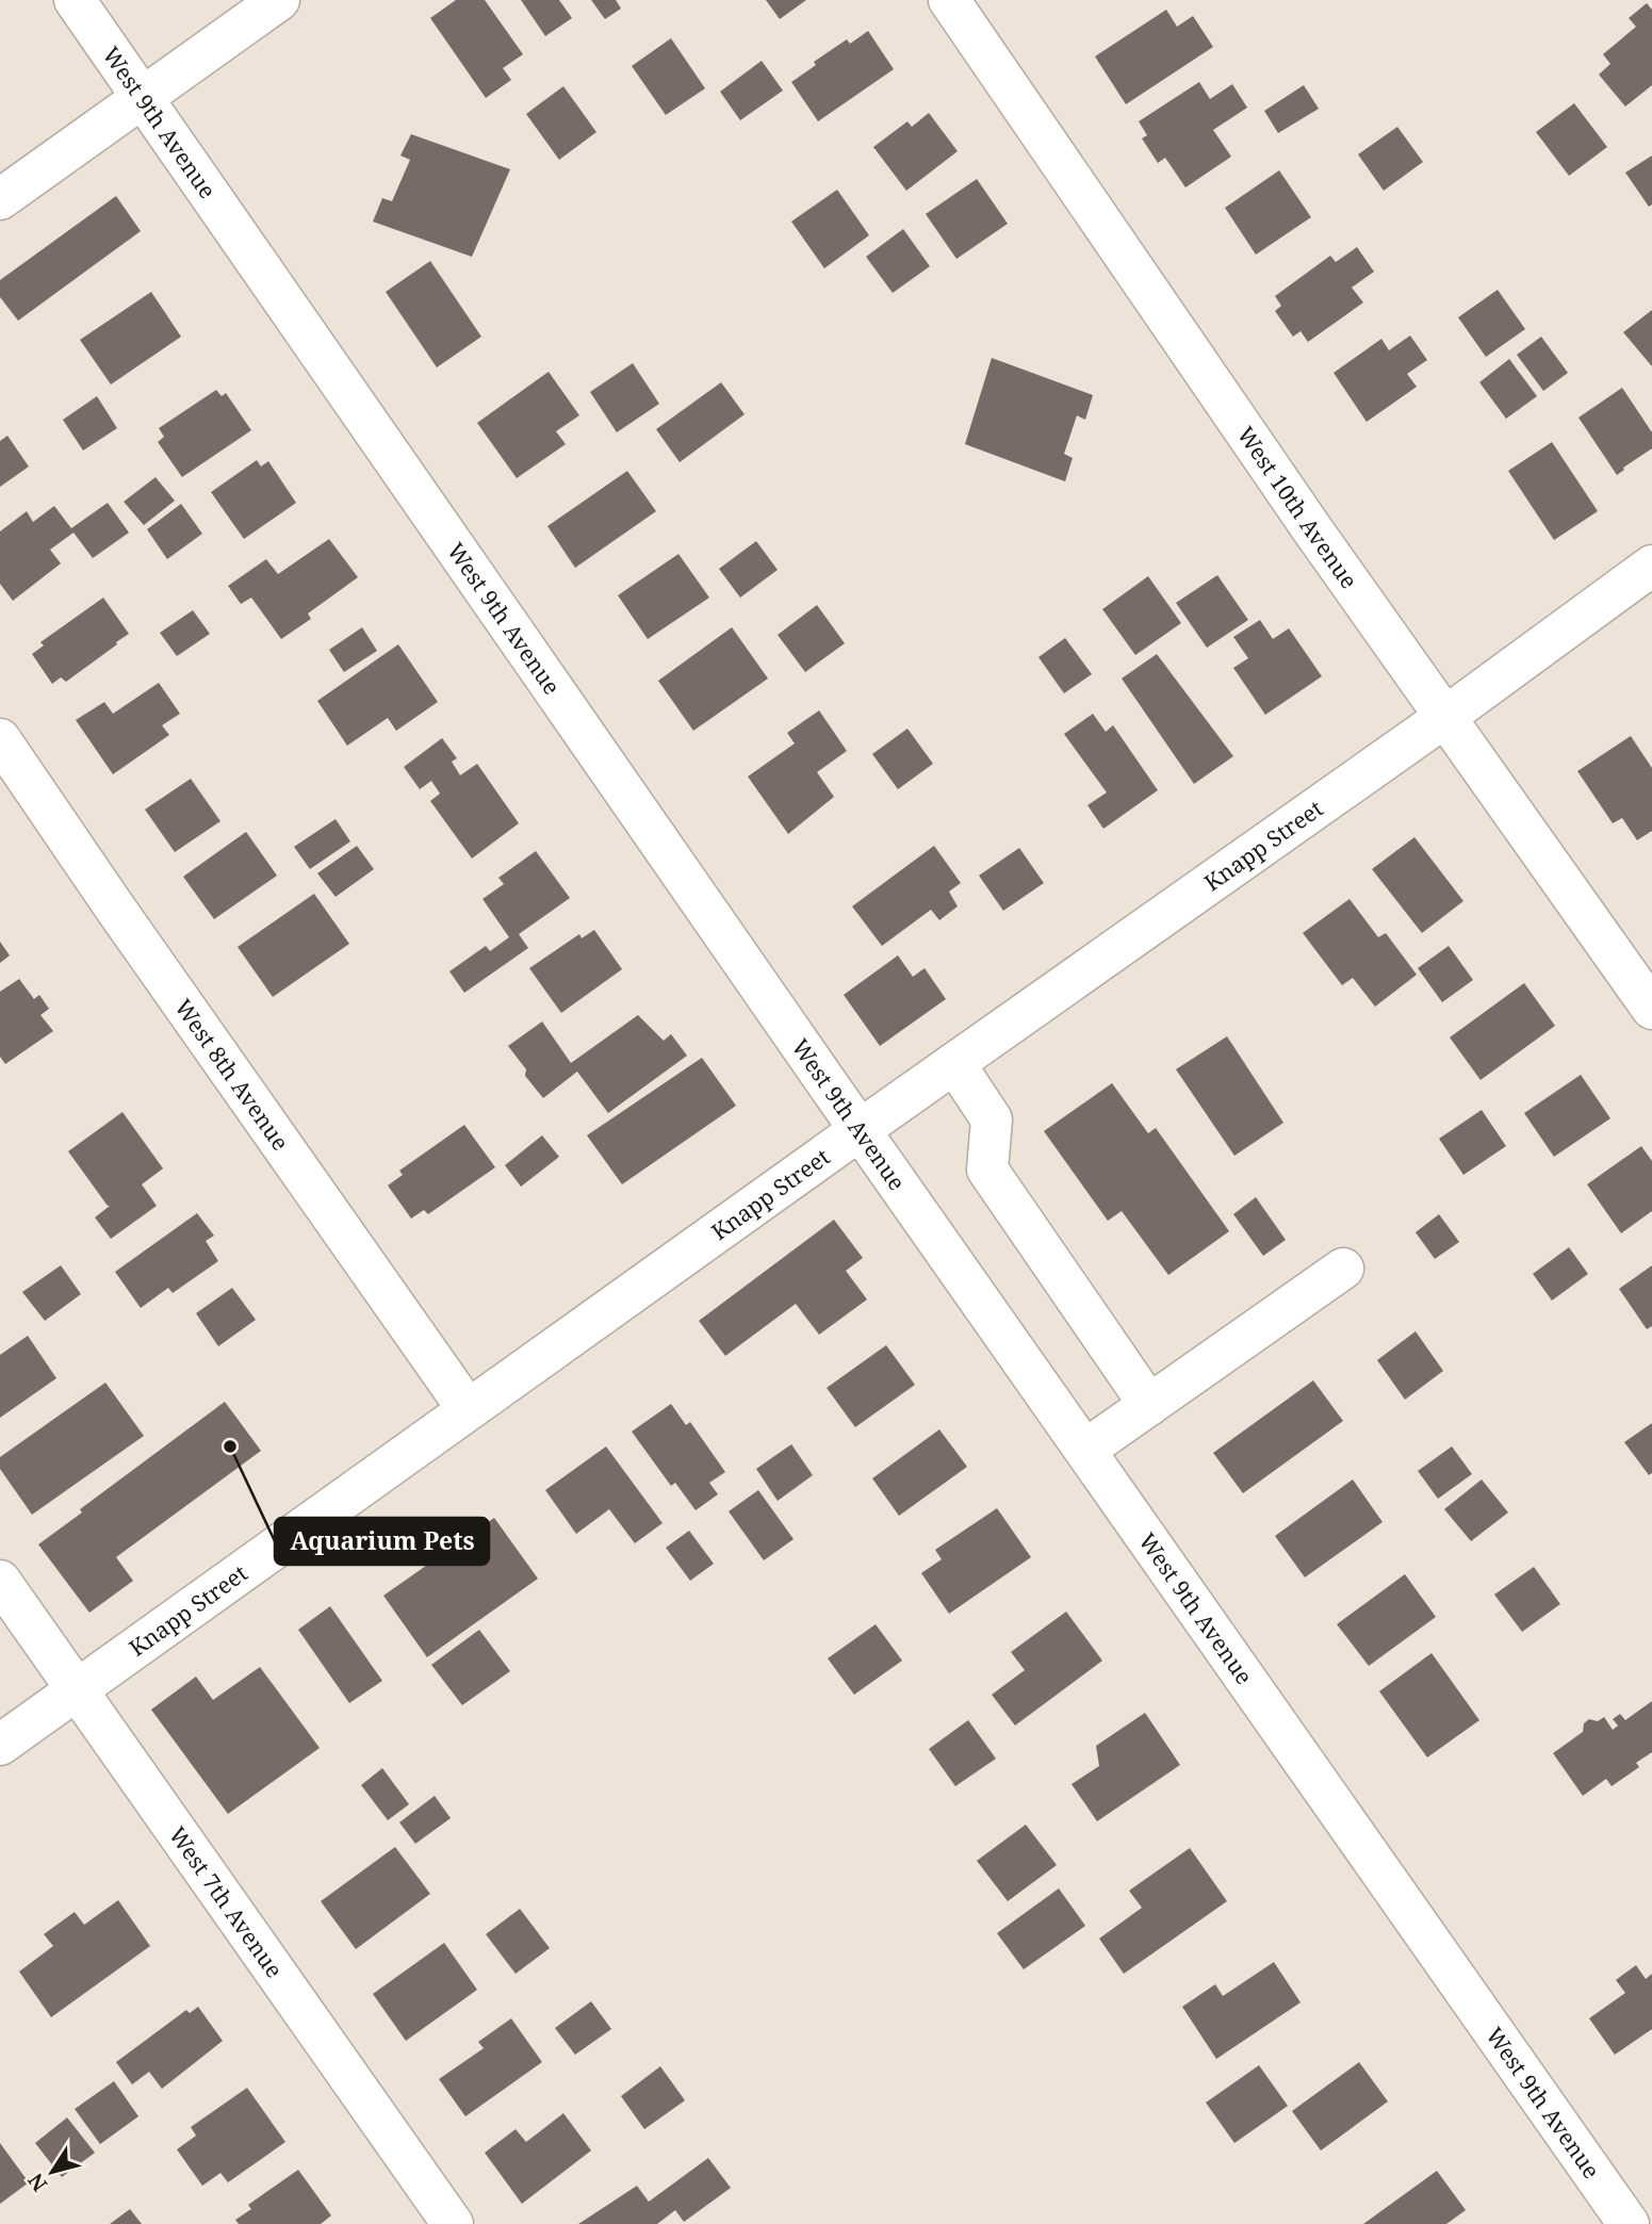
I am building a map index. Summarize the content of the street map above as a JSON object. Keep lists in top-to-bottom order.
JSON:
{
  "streets": {
    "street": [
      "West 9th Avenue",
      "West 10th Avenue",
      "Knapp Street",
      "West 8th Avenue",
      "West 7th Avenue"
    ]
  },
  "crossings": [
    ["West 9th Avenue", "Knapp Street"],
    ["West 10th Avenue", "Knapp Street"],
    ["Knapp Street", "West 8th Avenue"],
    ["Knapp Street", "West 7th Avenue"]
  ],
  "places": ["Aquarium Pets"],
  "north": "bottom left"
}
